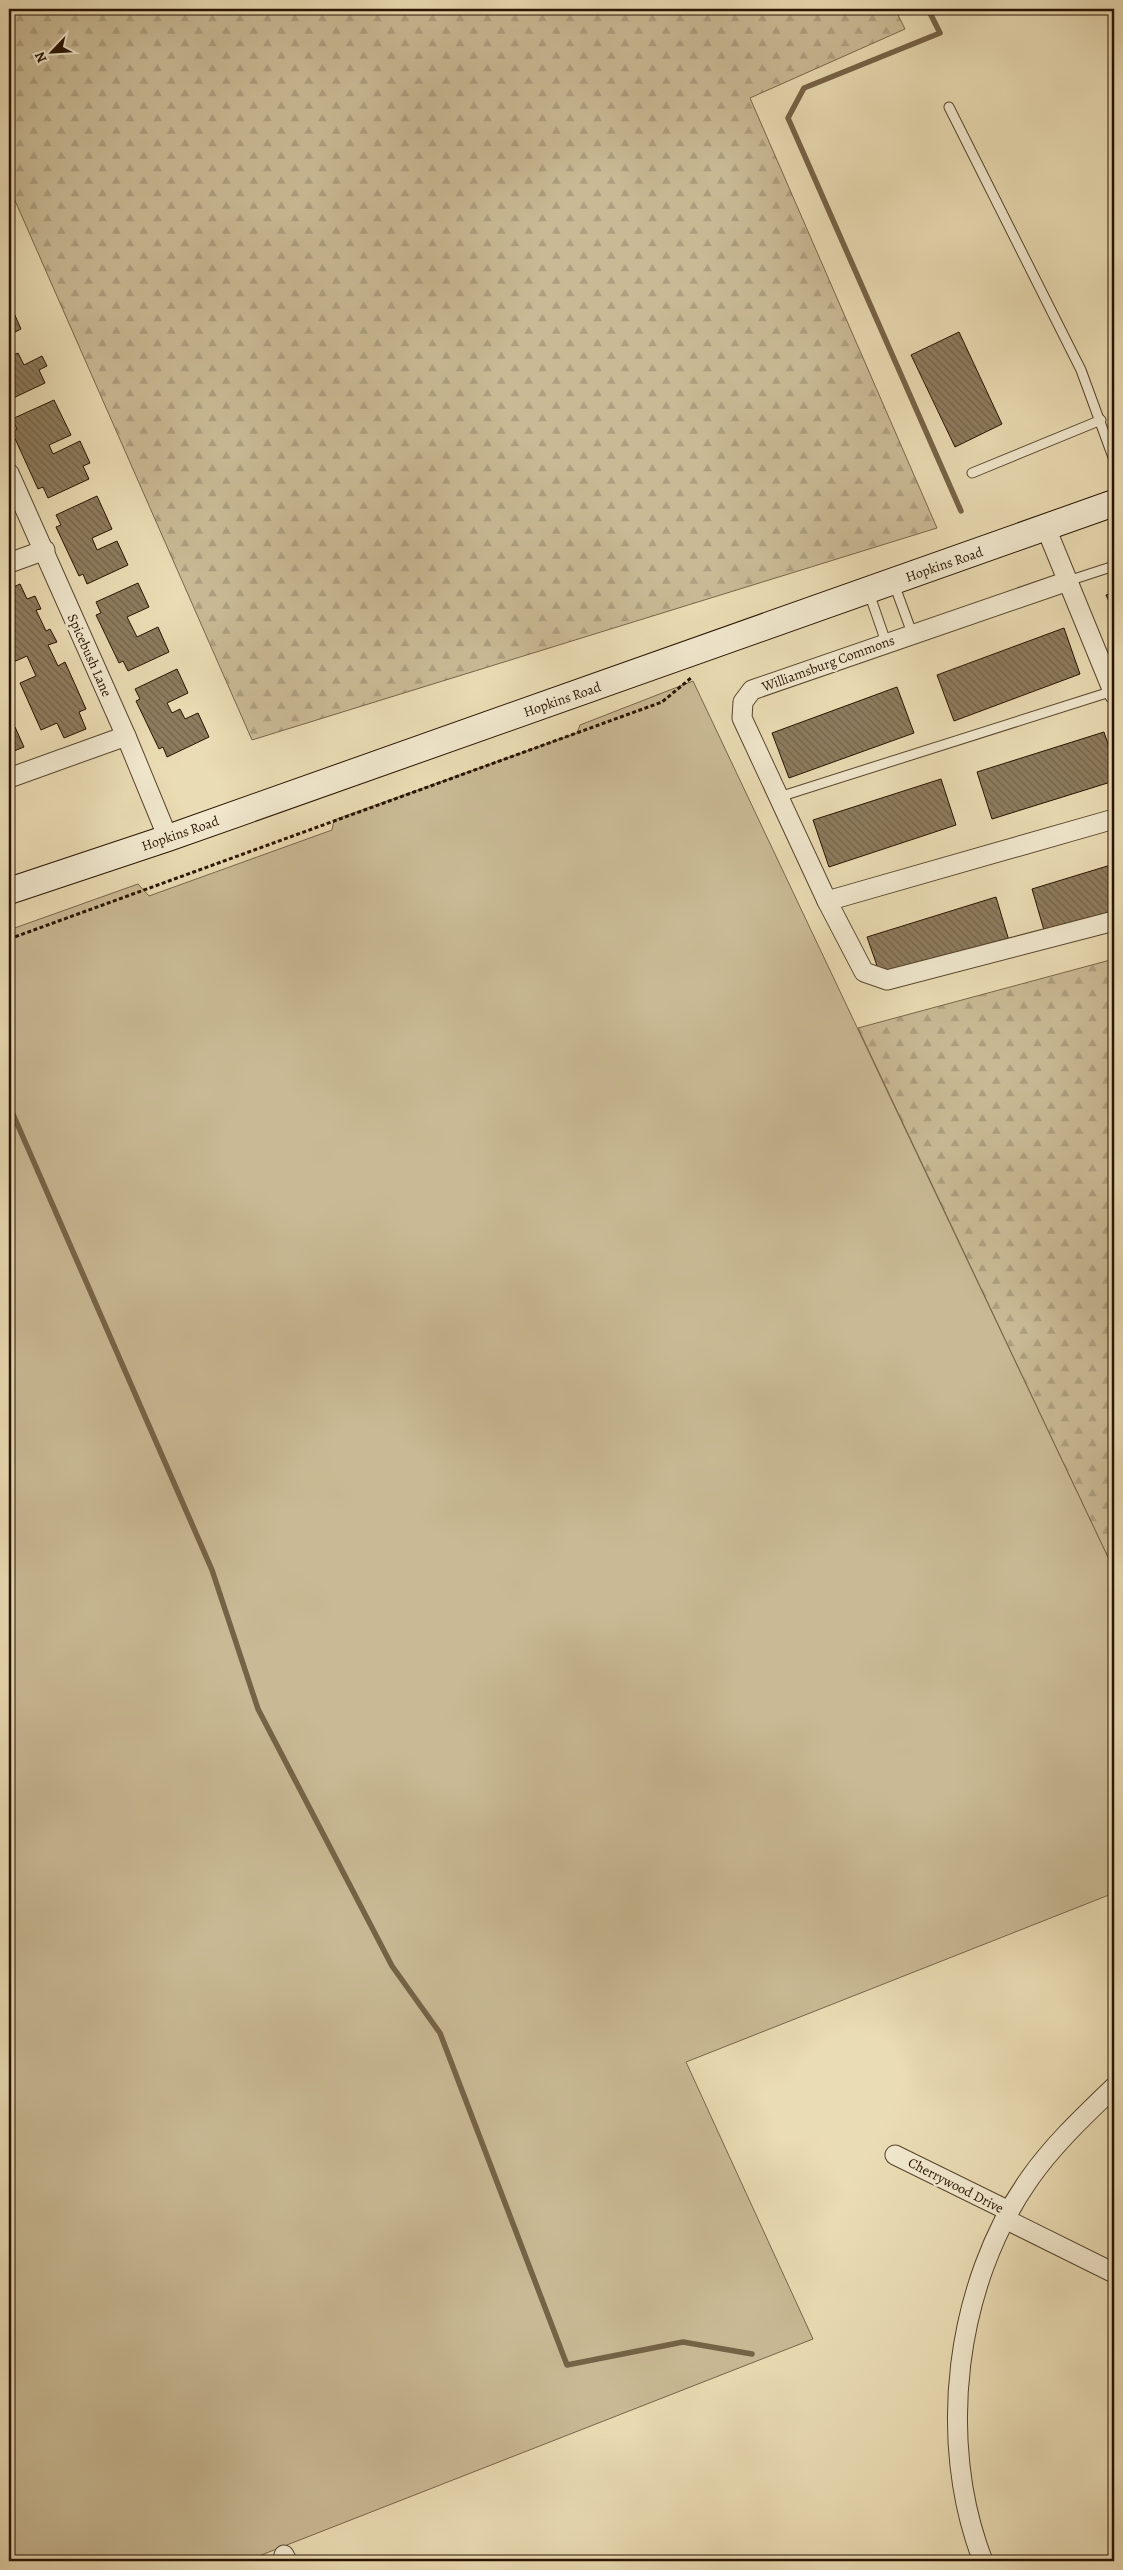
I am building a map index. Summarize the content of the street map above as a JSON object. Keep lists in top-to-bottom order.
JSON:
{
  "streets": {
    "street": [
      "Hopkins Road",
      "Spicebush Lane",
      "Williamsburg Commons",
      "Cherrywood Drive"
    ]
  },
  "crossings": [
    ["Hopkins Road", "Spicebush Lane"]
  ],
  "north": "bottom left"
}
